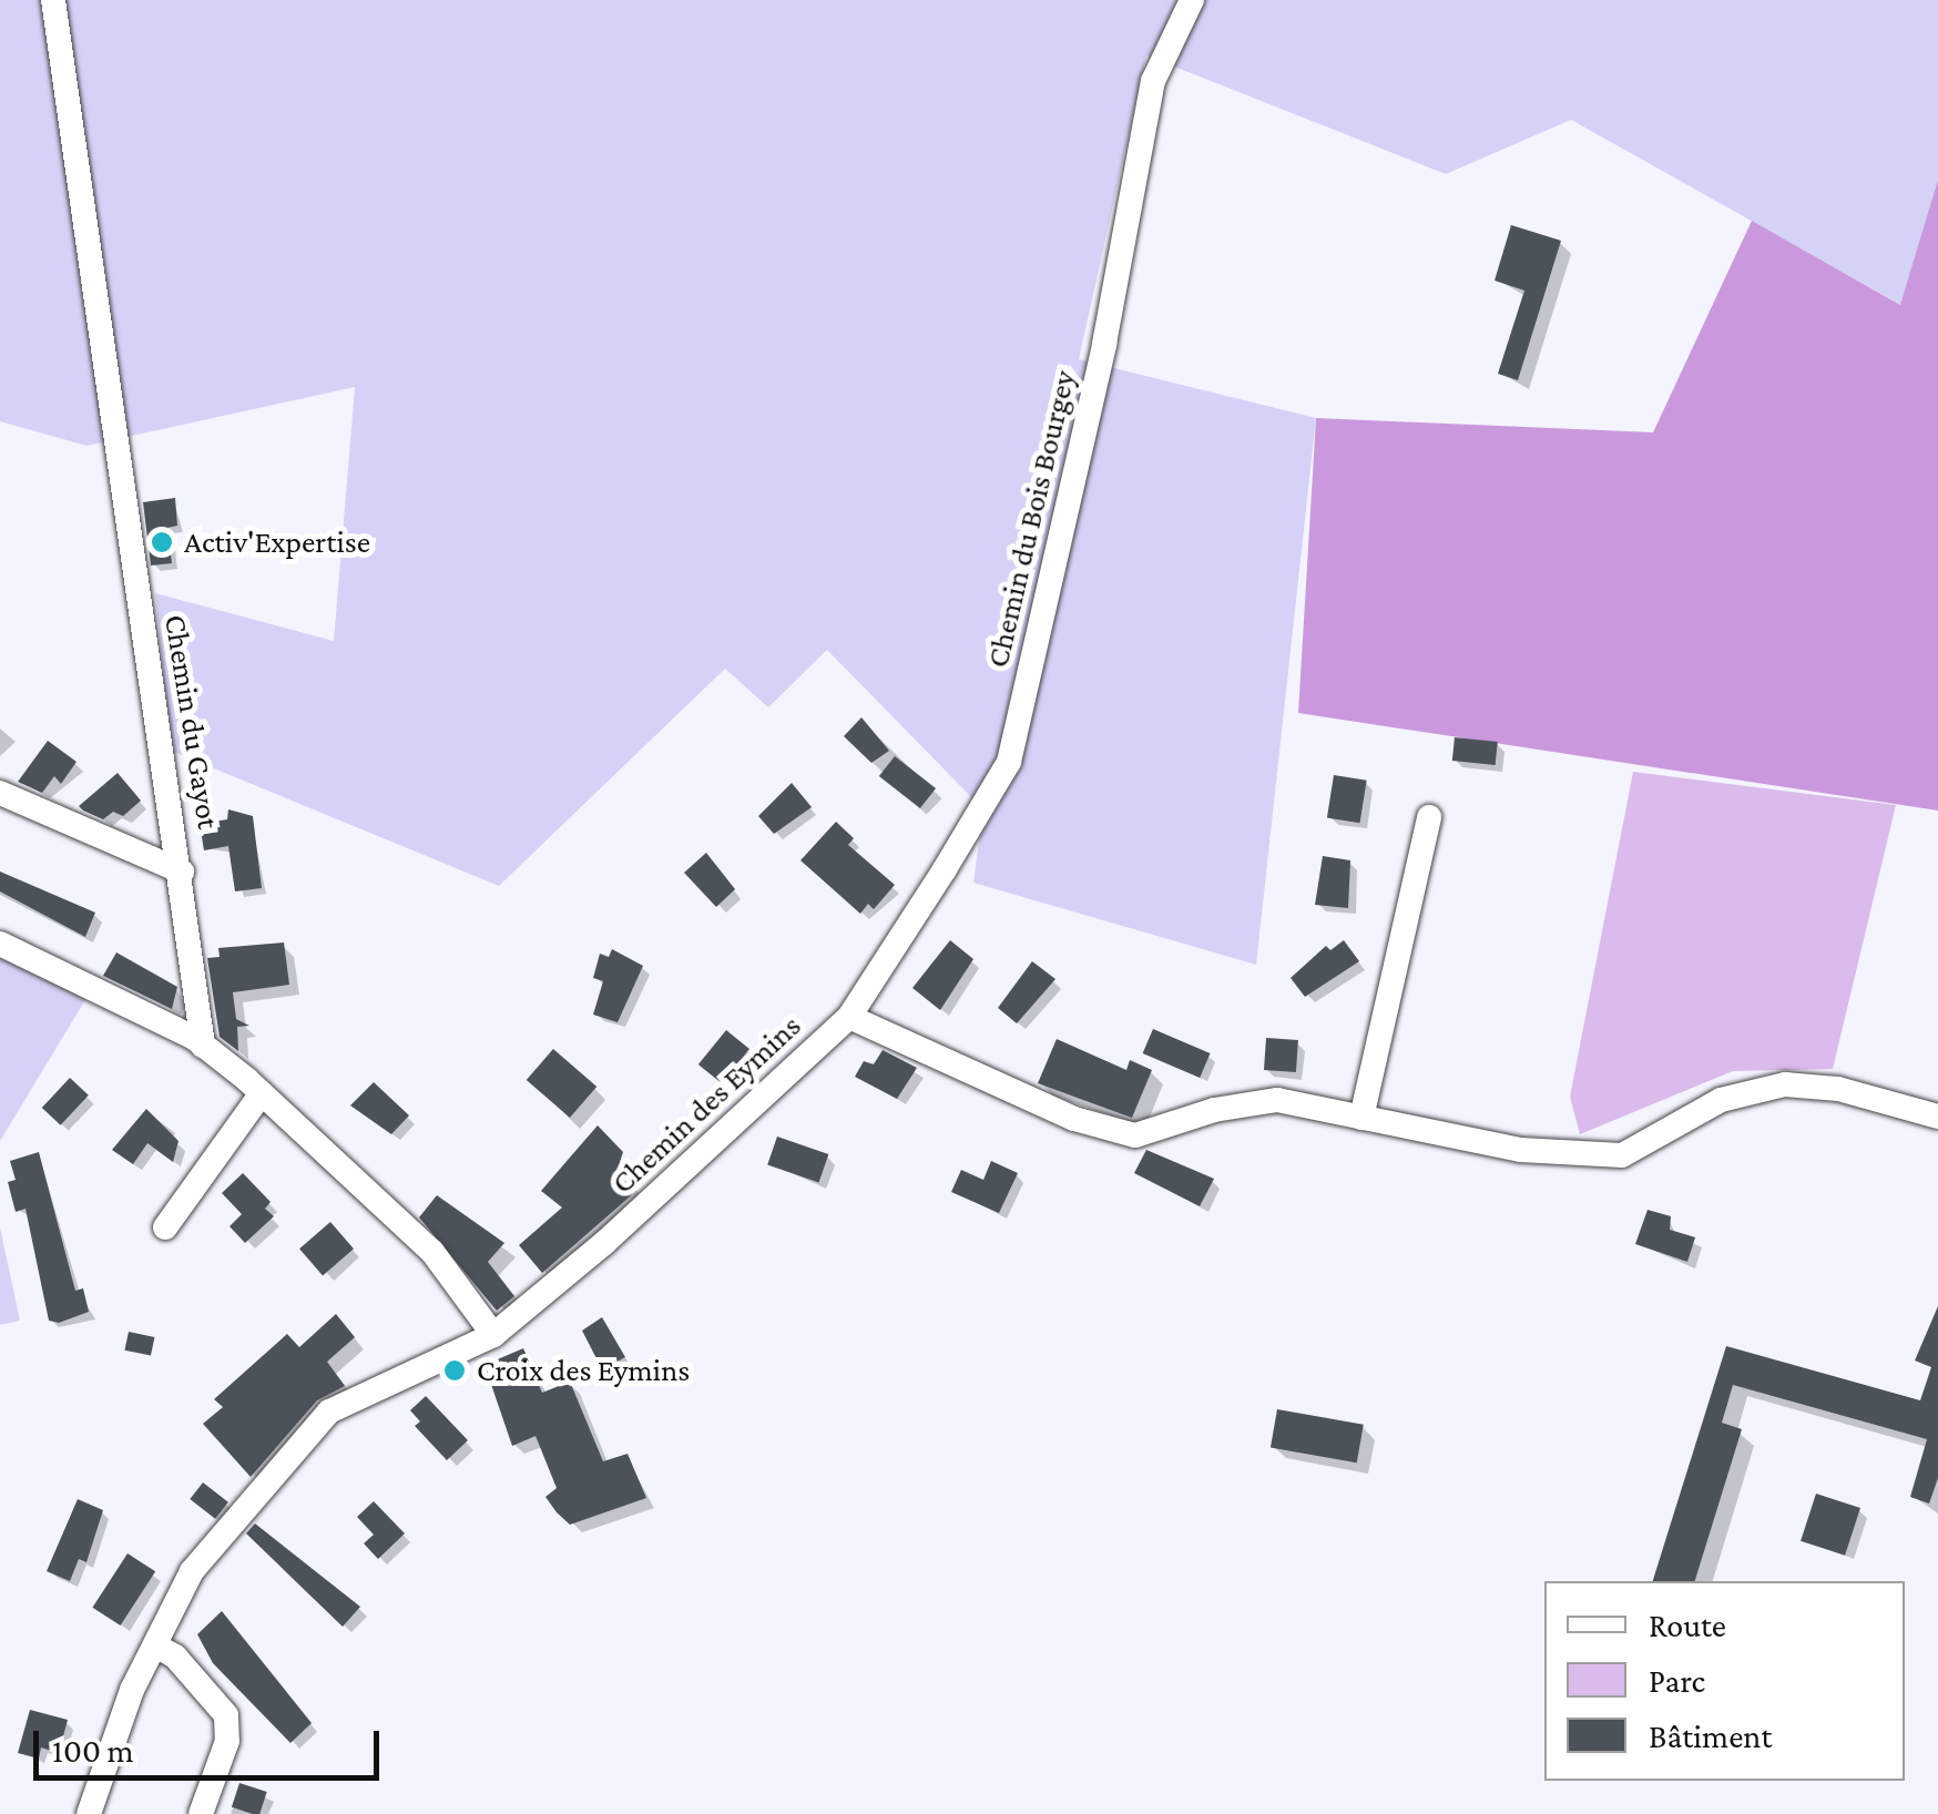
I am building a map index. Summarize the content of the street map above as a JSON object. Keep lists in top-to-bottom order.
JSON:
{
  "streets": {
    "street": ["Chemin du Bois Bourgey", "Chemin du Gayot", "Chemin des Eymins"]
  },
  "crossings": [
    ["Chemin du Bois Bourgey", "Chemin des Eymins"]
  ],
  "places": ["Activ'Expertise", "Croix des Eymins"],
  "legend": ["Route", "Parc", "Bâtiment"],
  "scale_bar": "100 m"
}
